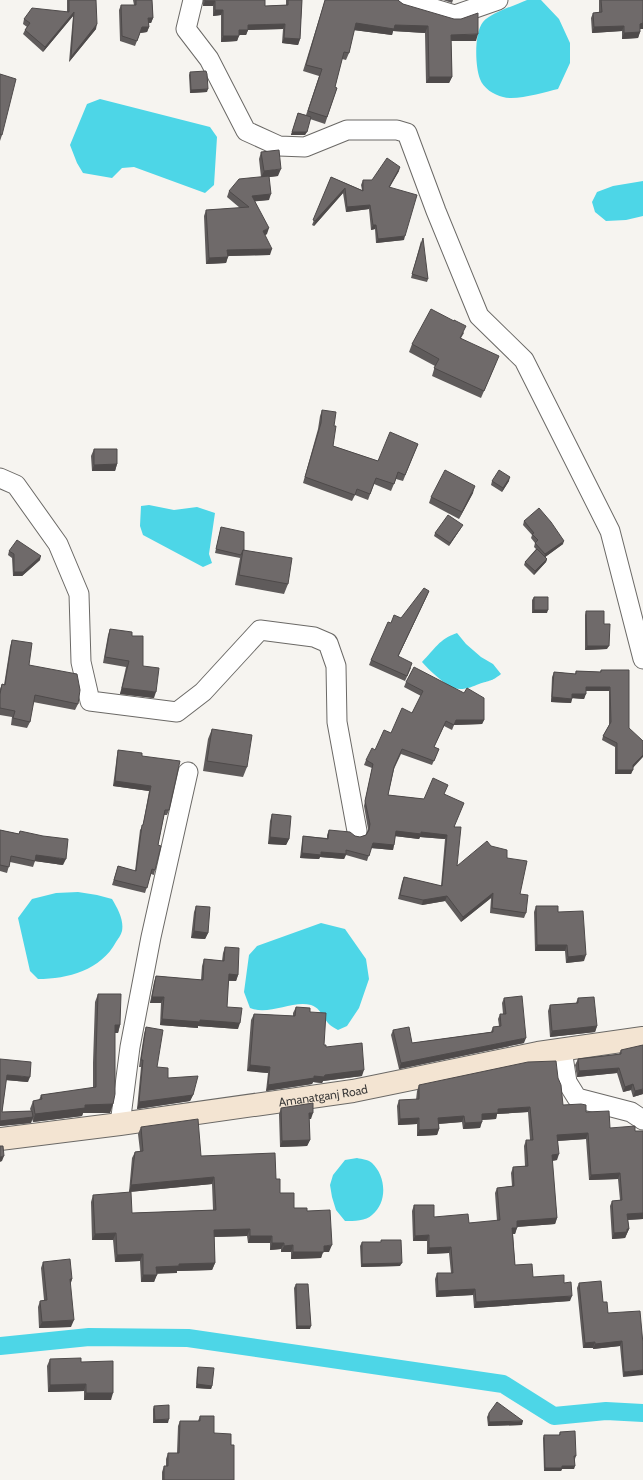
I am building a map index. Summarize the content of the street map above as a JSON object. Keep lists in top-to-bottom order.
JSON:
{
  "streets": {
    "main road": ["Amanatganj Road"]
  }
}
